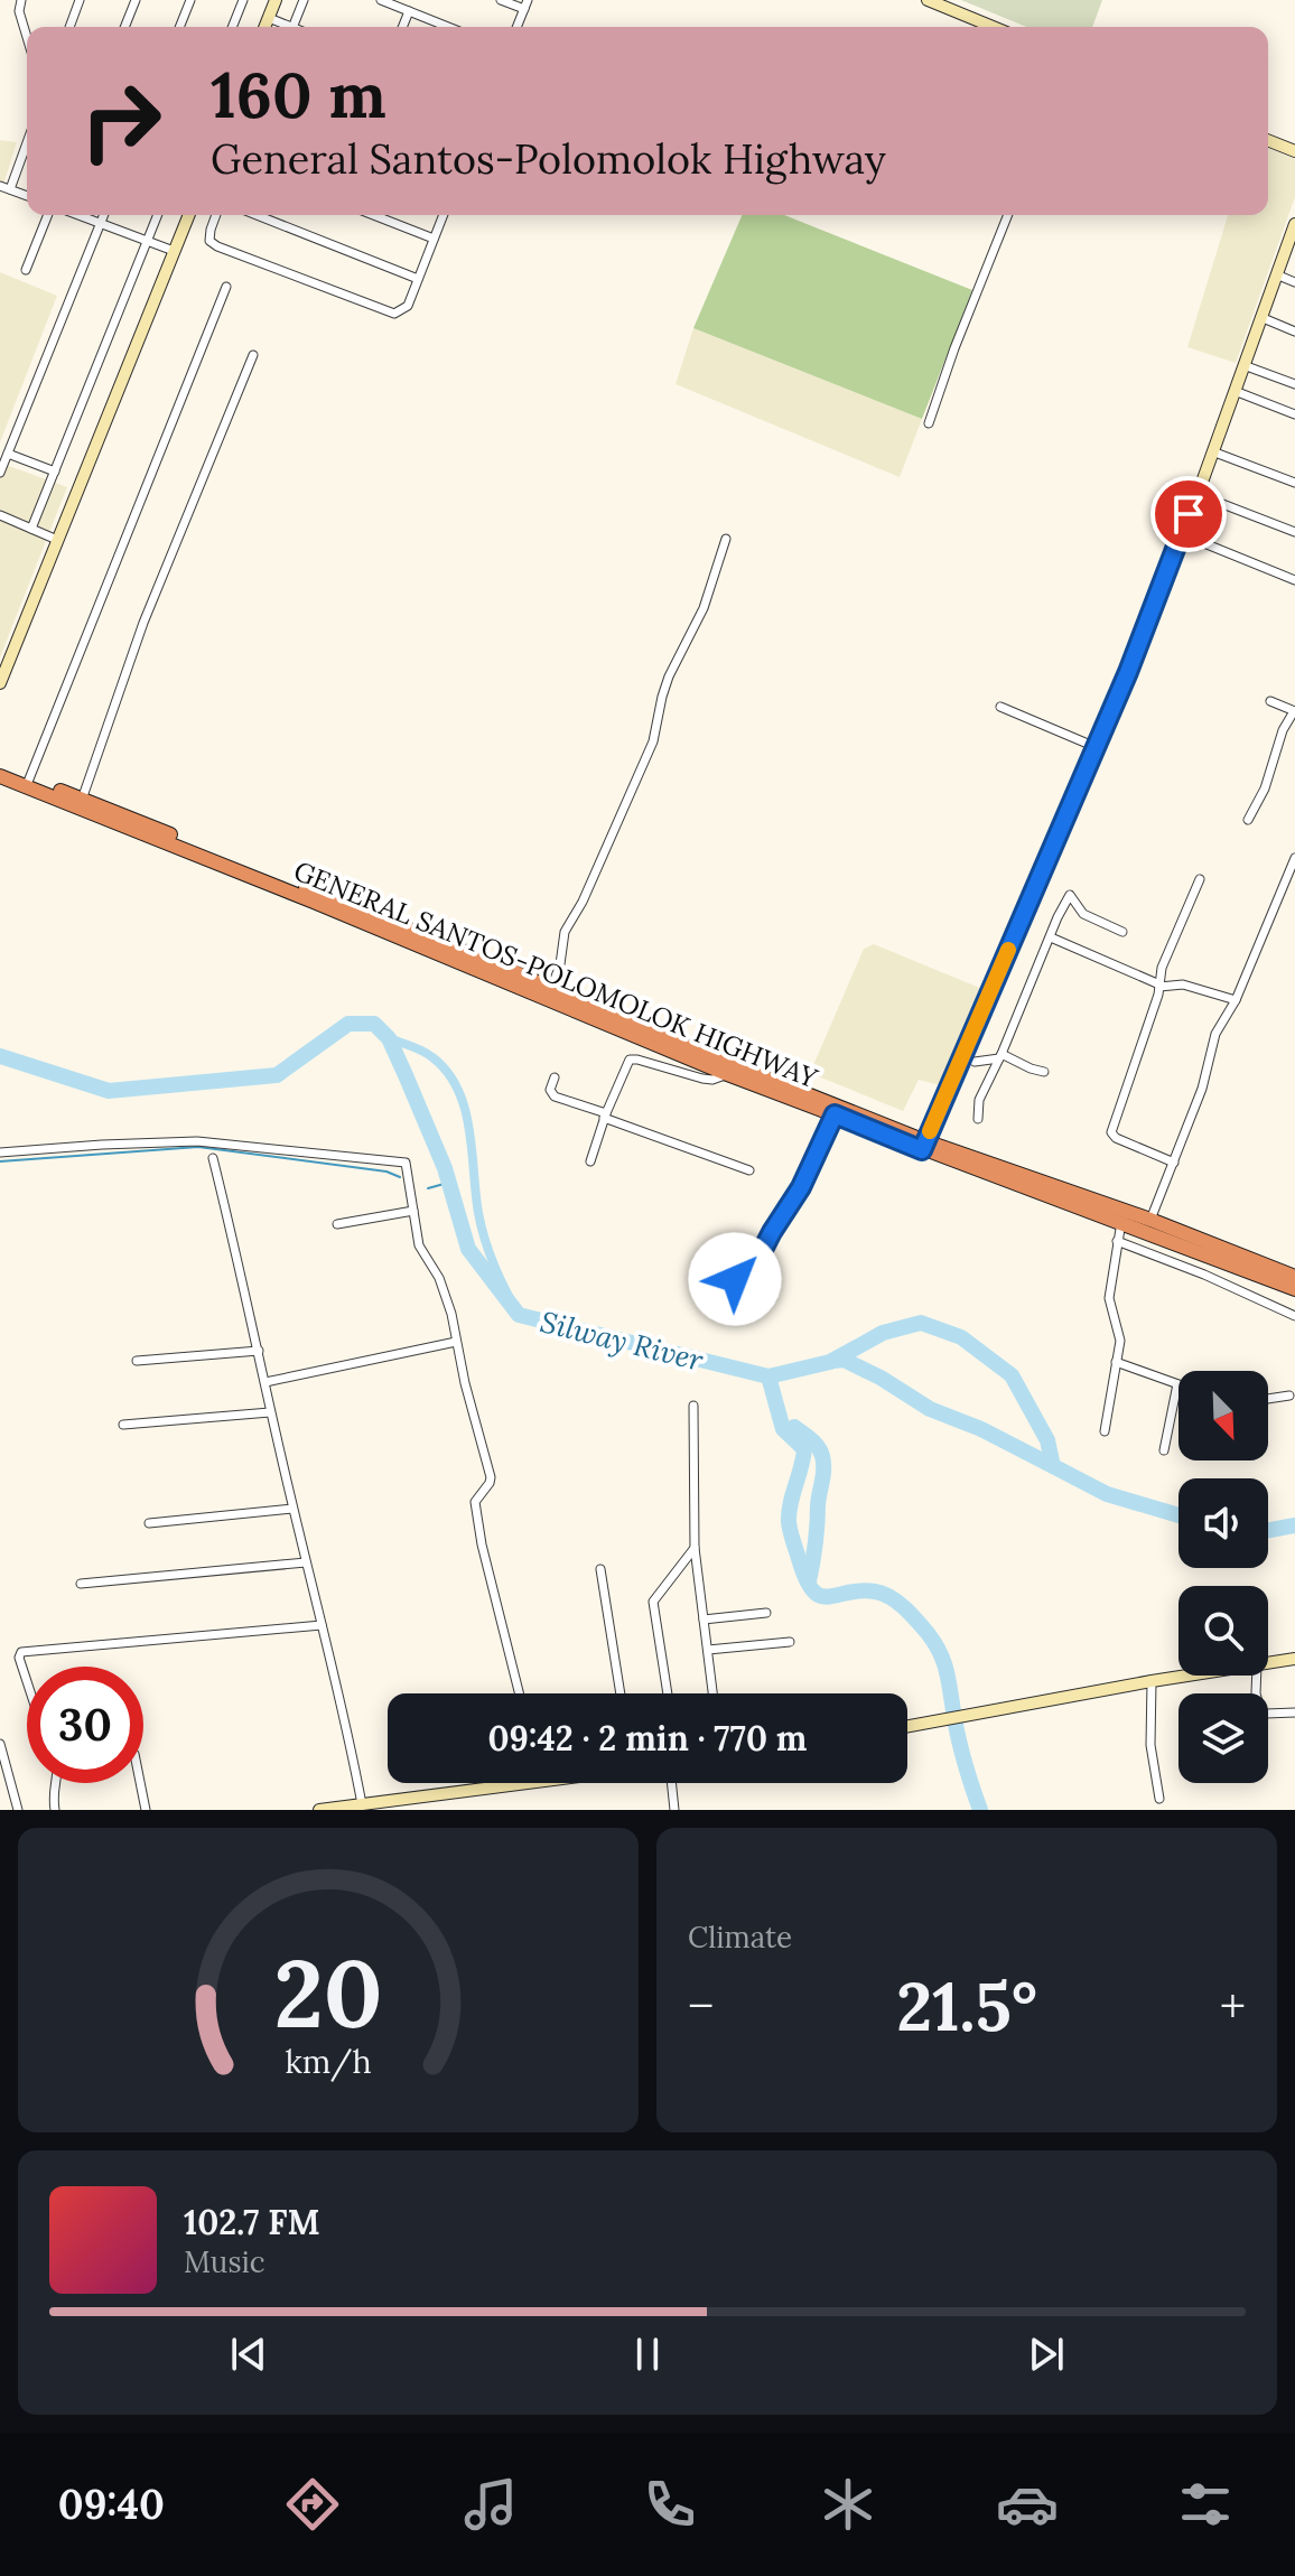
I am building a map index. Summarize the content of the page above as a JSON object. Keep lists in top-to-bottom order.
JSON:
{
  "streets": {
    "highway": ["GENERAL SANTOS-POLOMOLOK HIGHWAY"]
  },
  "water": ["Silway River"],
  "north": "bottom right",
  "page": {
    "turn": ["160 m", "General Santos-Polomolok Highway"],
    "limit": "30",
    "trip": "09:42 · 2 min · 770 m",
    "tile": "Climate",
    "heat": ["−", "21.5°", "+"],
    "song": ["102.7 FM", "Music"],
    "tabs": "09:40",
    "gauge": ["20", "km/h"]
  }
}
